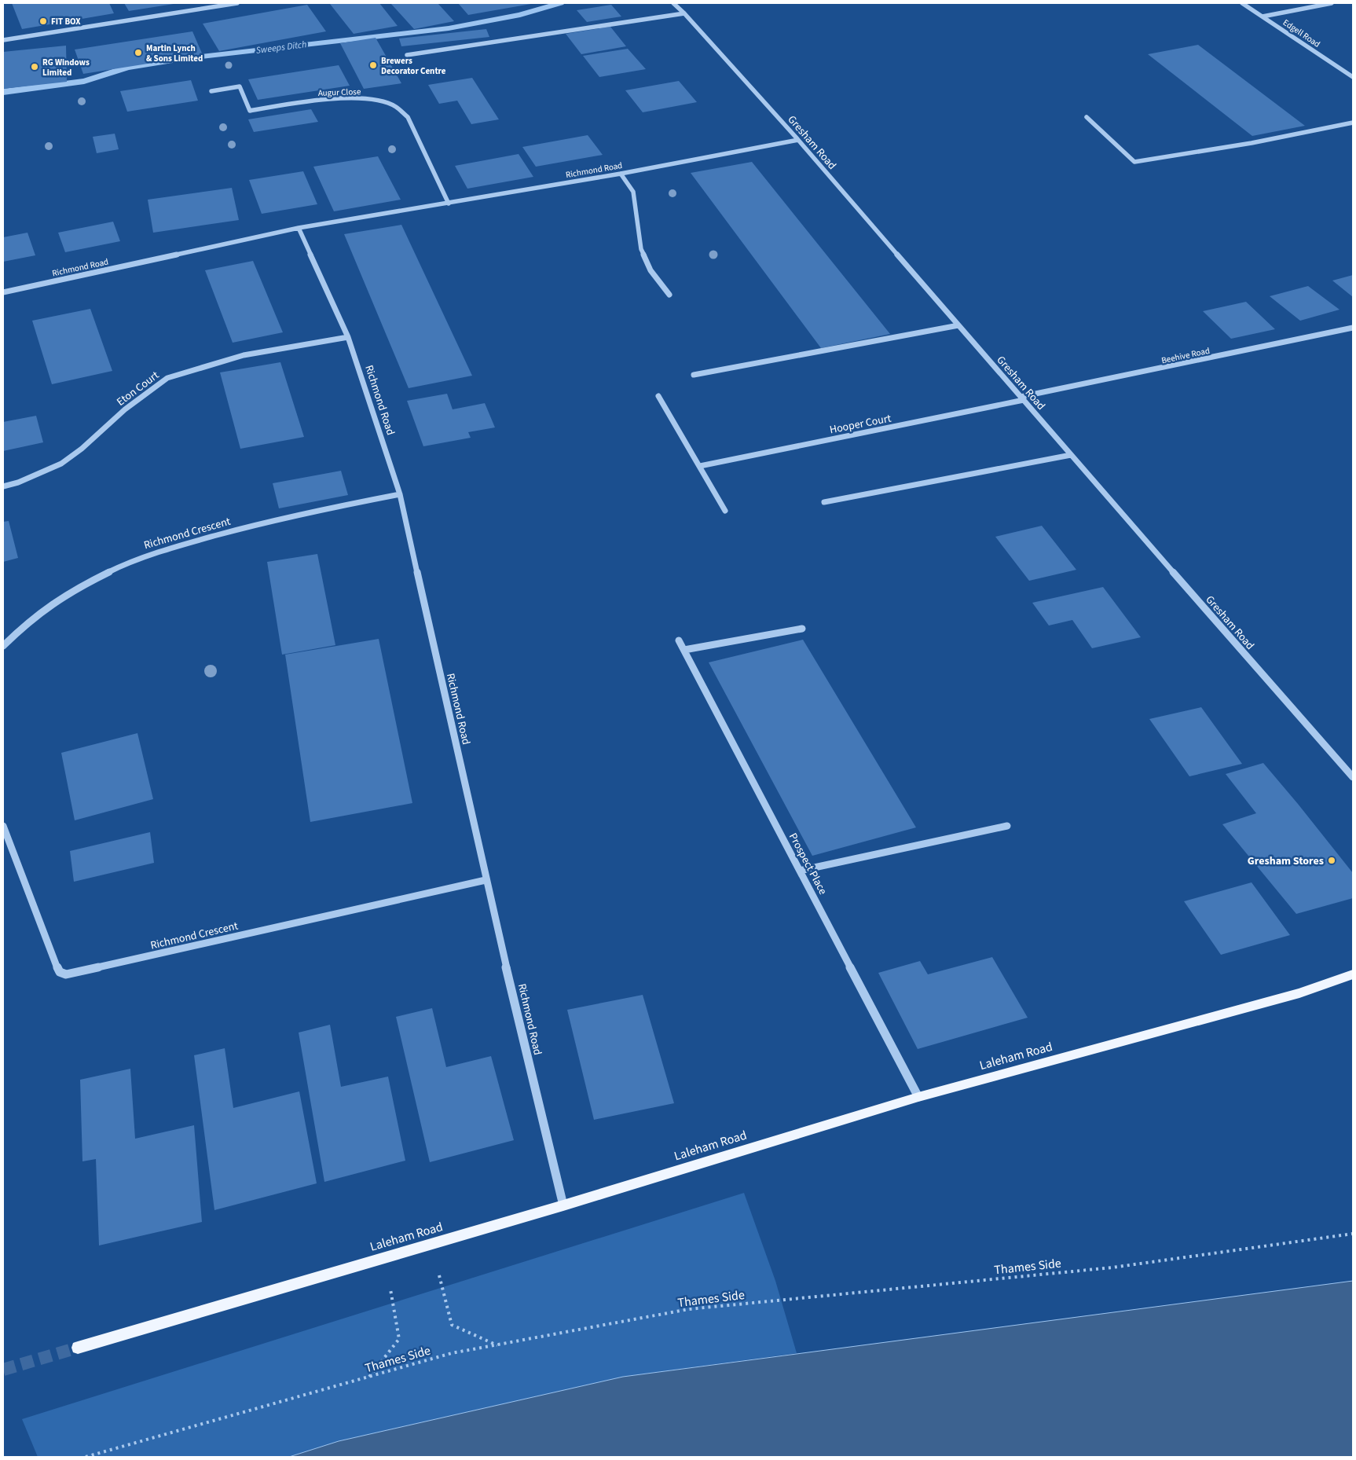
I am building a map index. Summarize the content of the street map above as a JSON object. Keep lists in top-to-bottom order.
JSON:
{
  "streets": {
    "main road": ["Laleham Road"],
    "street": [
      "Edgell Road",
      "Augur Close",
      "Gresham Road",
      "Richmond Road",
      "Beehive Road",
      "Eton Court",
      "Hooper Court",
      "Richmond Crescent",
      "Prospect Place"
    ],
    "path": ["Thames Side"]
  },
  "crossings": [
    ["Augur Close", "Richmond Road"],
    ["Gresham Road", "Richmond Road"],
    ["Gresham Road", "Beehive Road"],
    ["Gresham Road", "Hooper Court"],
    ["Richmond Road", "Eton Court"],
    ["Richmond Road", "Richmond Crescent"],
    ["Richmond Road", "Laleham Road"],
    ["Beehive Road", "Hooper Court"],
    ["Prospect Place", "Laleham Road"]
  ],
  "water": ["Sweeps Ditch"],
  "places": [
    "FIT BOX",
    "Martin Lynch & Sons Limited",
    "Brewers Decorator Centre",
    "RG Windows Limited",
    "Gresham Stores"
  ]
}
